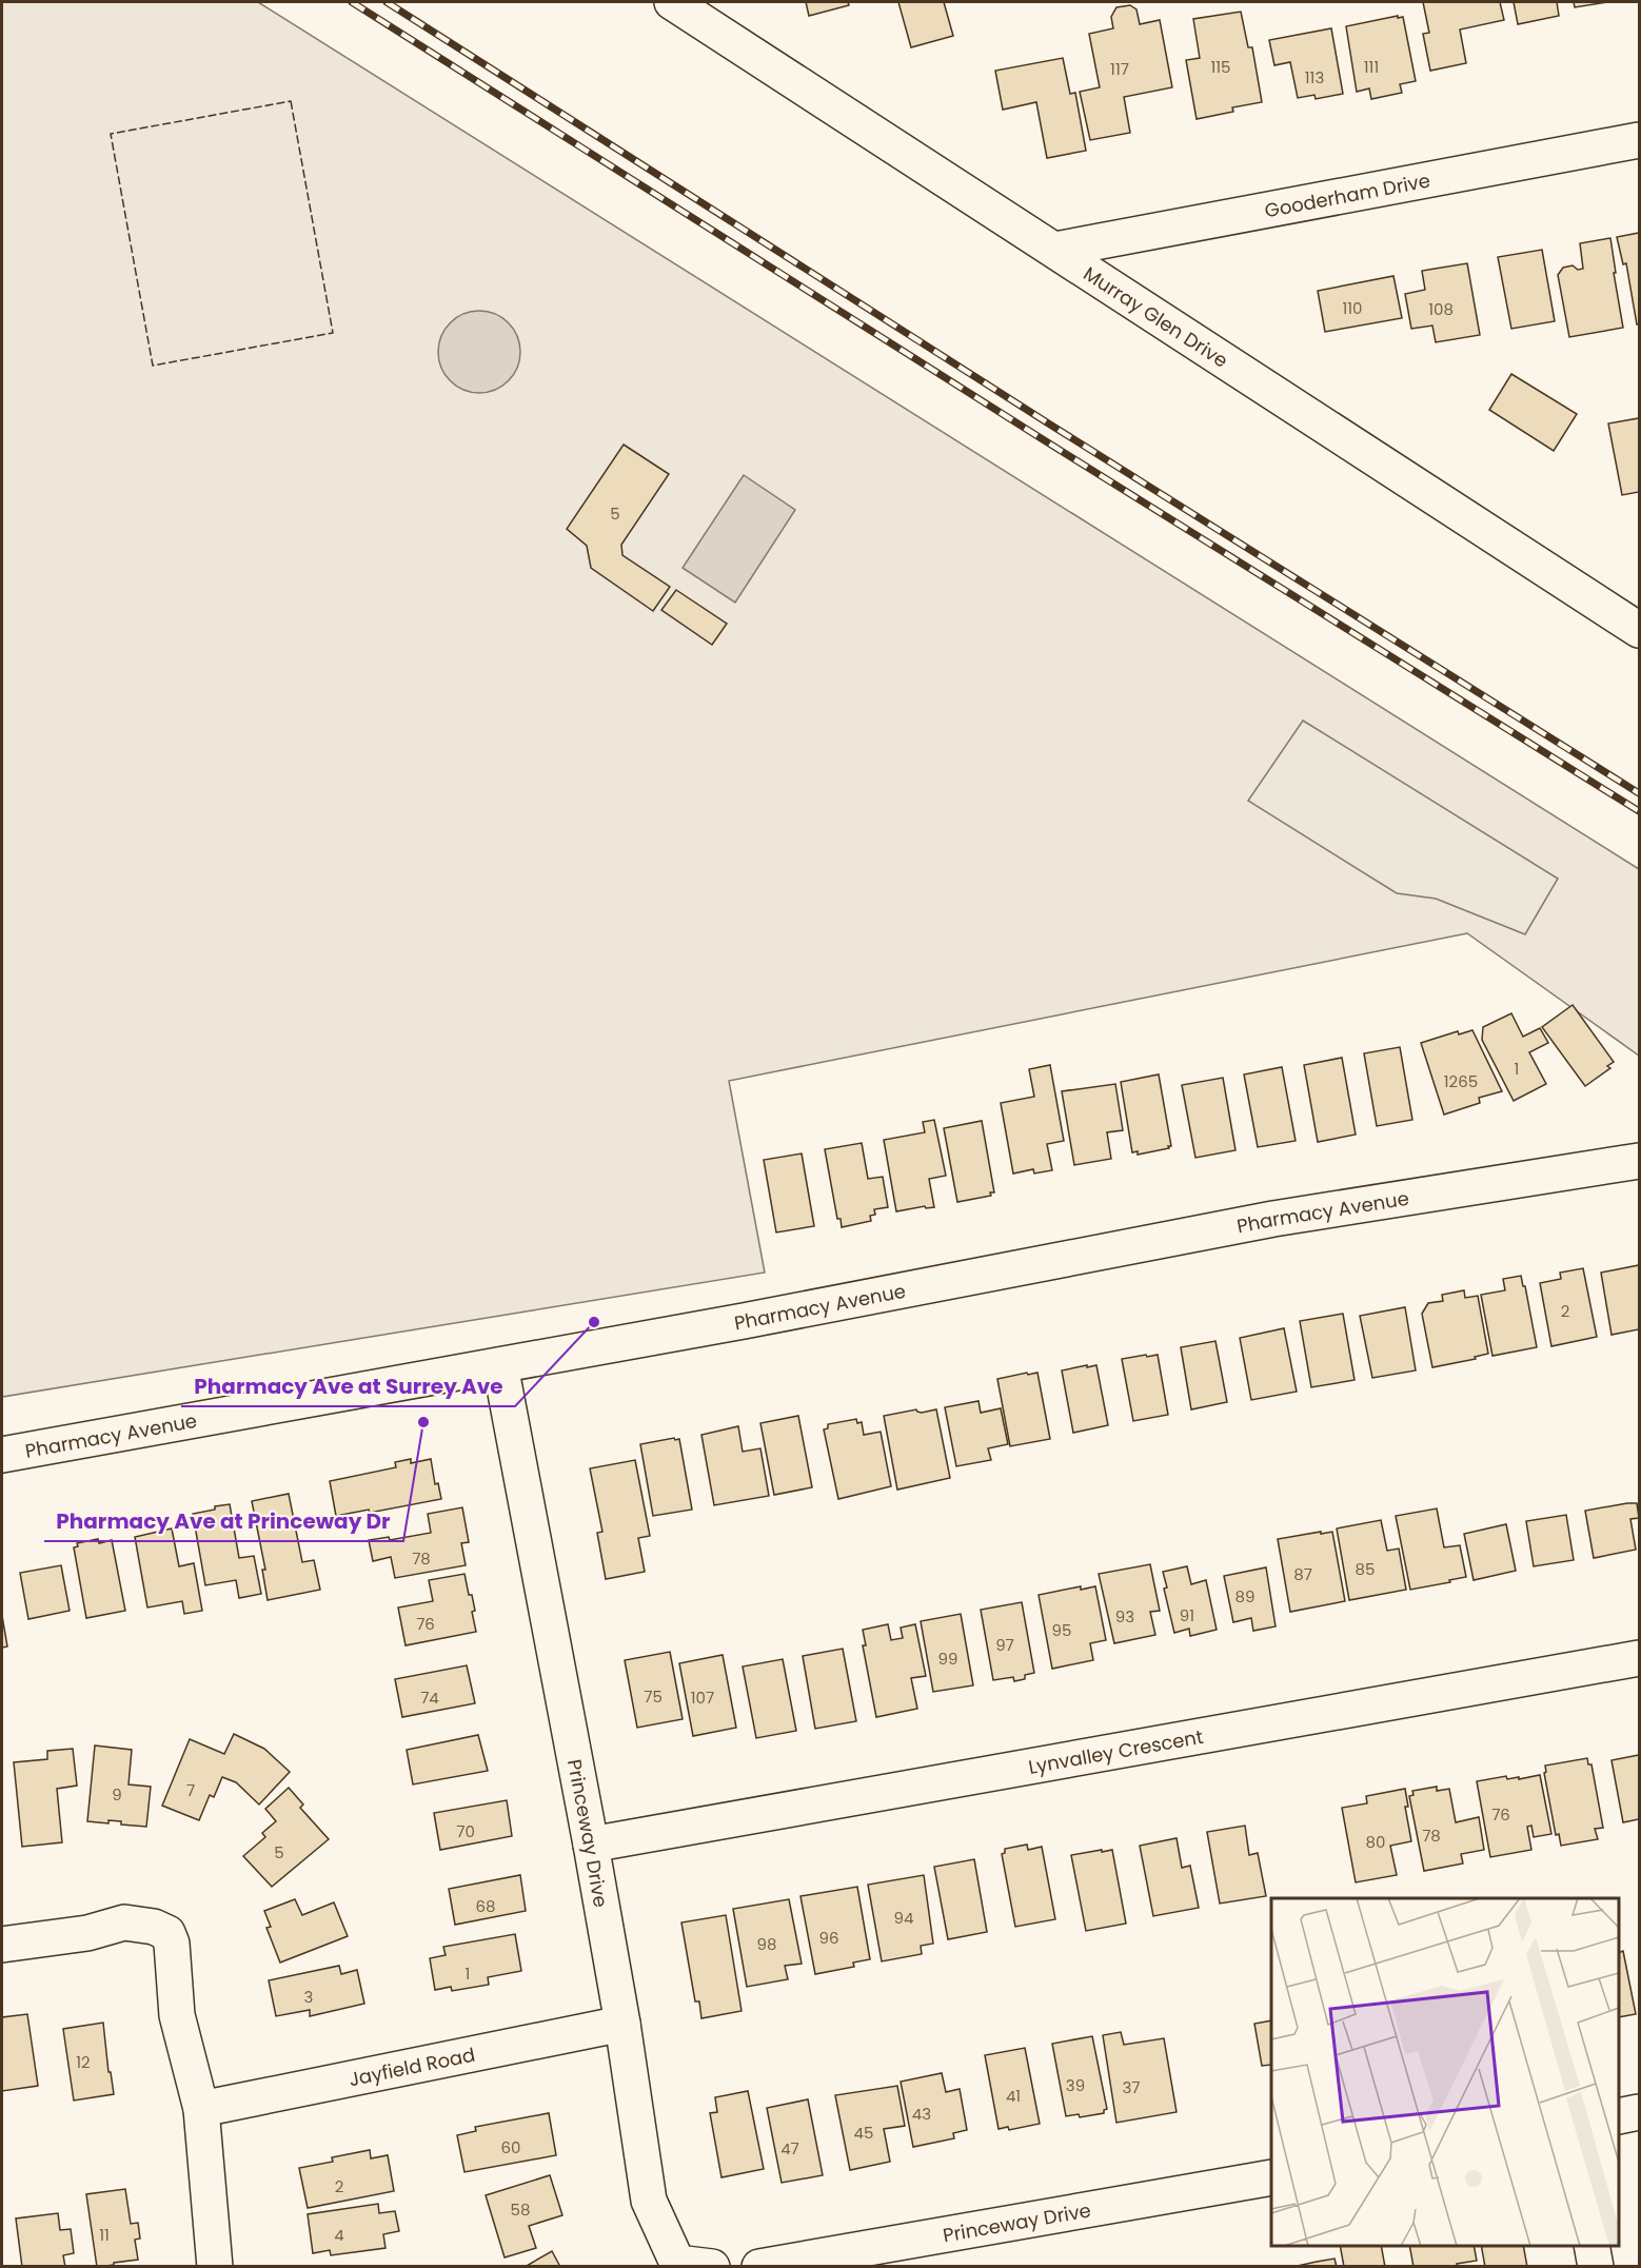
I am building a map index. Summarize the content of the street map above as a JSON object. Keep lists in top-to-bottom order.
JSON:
{
  "streets": {
    "street": [
      "Gooderham Drive",
      "Murray Glen Drive",
      "Pharmacy Avenue",
      "Lynvalley Crescent",
      "Princeway Drive",
      "Jayfield Road"
    ]
  },
  "crossings": [
    ["Gooderham Drive", "Murray Glen Drive"],
    ["Pharmacy Avenue", "Princeway Drive"],
    ["Lynvalley Crescent", "Princeway Drive"],
    ["Princeway Drive", "Jayfield Road"]
  ],
  "places": ["Pharmacy Ave at Surrey Ave", "Pharmacy Ave at Princeway Dr"],
  "house_numbers": [
    "115",
    "111",
    "117",
    "113",
    "110",
    "108",
    "5",
    "1",
    "1265",
    "2",
    "78",
    "85",
    "87",
    "89",
    "91",
    "93",
    "76",
    "95",
    "97",
    "99",
    "75",
    "74",
    "107",
    "7",
    "9",
    "76",
    "70",
    "78",
    "80",
    "5",
    "68",
    "94",
    "96",
    "98",
    "1",
    "3",
    "12",
    "39",
    "37",
    "41",
    "43",
    "45",
    "60",
    "47",
    "2",
    "58",
    "11",
    "4"
  ]
}
